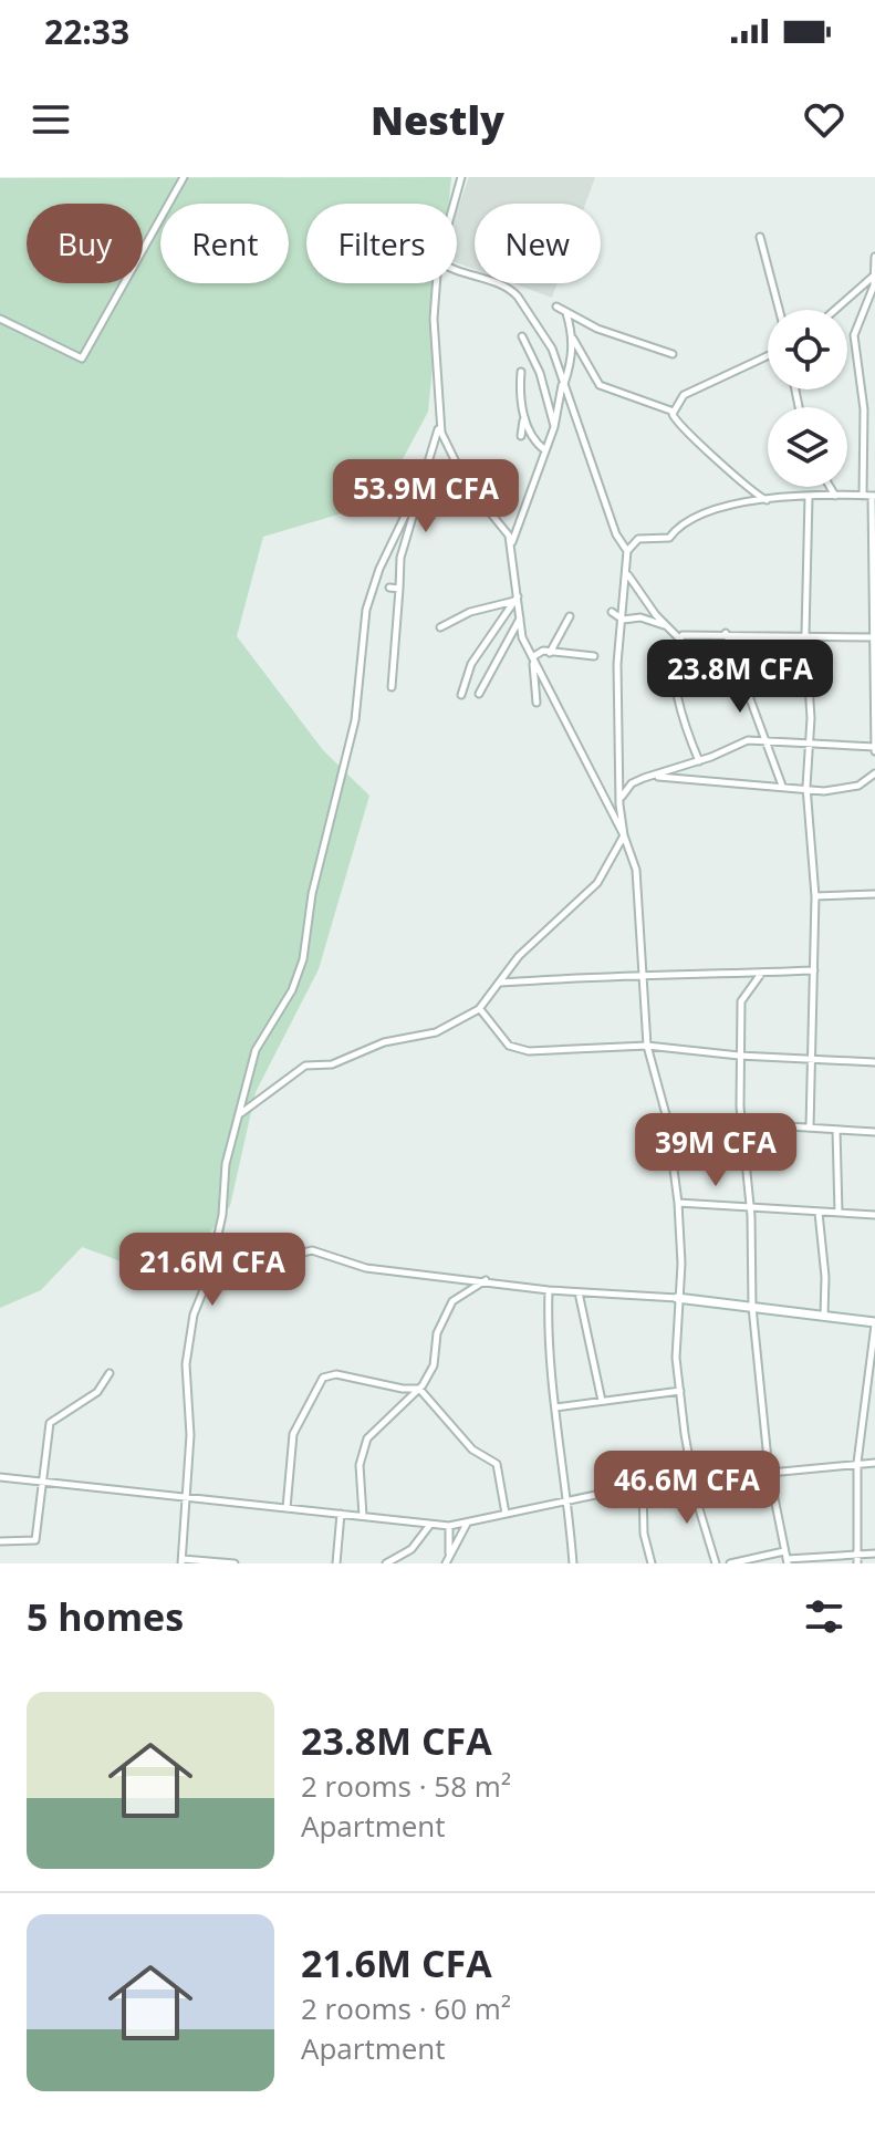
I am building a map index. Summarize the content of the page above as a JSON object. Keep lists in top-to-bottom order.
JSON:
{
  "page": {
    "status": "22:33",
    "header": "Nestly",
    "chip": [
      "Buy",
      "Rent",
      "Filters",
      "New"
    ],
    "price": [
      "53.9M CFA",
      "23.8M CFA",
      "39M CFA",
      "21.6M CFA",
      "46.6M CFA"
    ],
    "heading": "5 homes",
    "list": [
      {
        "name": "23.8M CFA",
        "note": "2 rooms · 58 m² · Apartment"
      },
      {
        "name": "21.6M CFA",
        "note": "2 rooms · 60 m² · Apartment"
      }
    ]
  }
}
